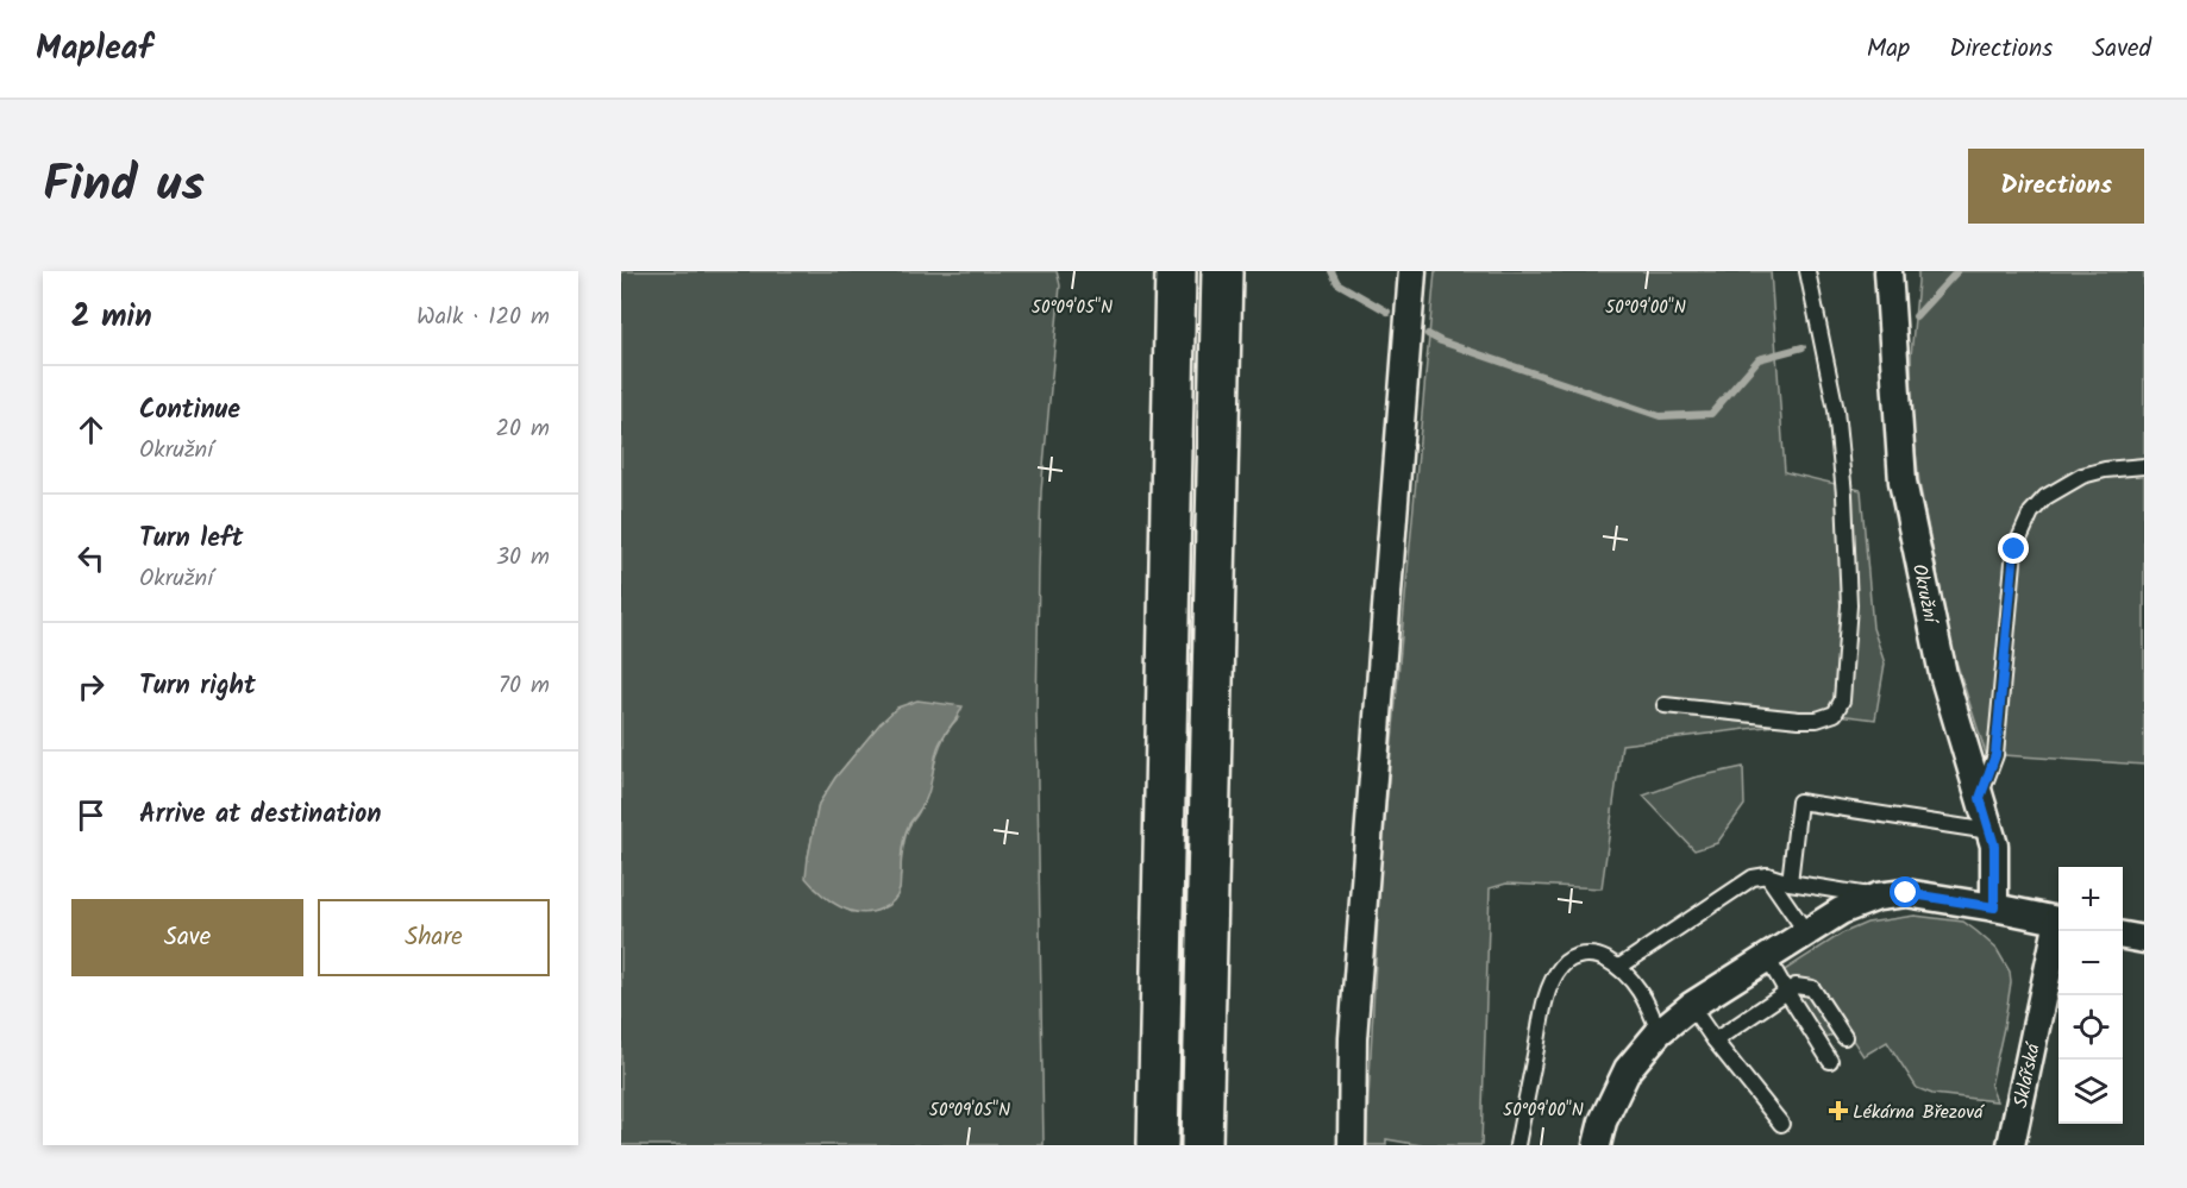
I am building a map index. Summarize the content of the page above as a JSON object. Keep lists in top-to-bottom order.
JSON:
{
  "streets": {
    "street": ["Okružní", "Sklářská"]
  },
  "places": {
    "health": ["Lékárna Březová"]
  },
  "page": {
    "header": "Mapleaf",
    "nav": ["Map", "Directions", "Saved"],
    "title": "Find us",
    "buttons": [
      "Directions",
      ["Save", "Share"]
    ],
    "heading": ["2 min", "Walk · 120 m"],
    "list": [
      ["Continue", "Okružní", "20 m"],
      ["Turn left", "Okružní", "30 m"],
      ["Turn right", "70 m"],
      "Arrive at destination"
    ],
    "map_buttons": ["+", "−"]
  },
  "coordinates": ["50°09'05\"N", "50°09'00\"N"]
}
